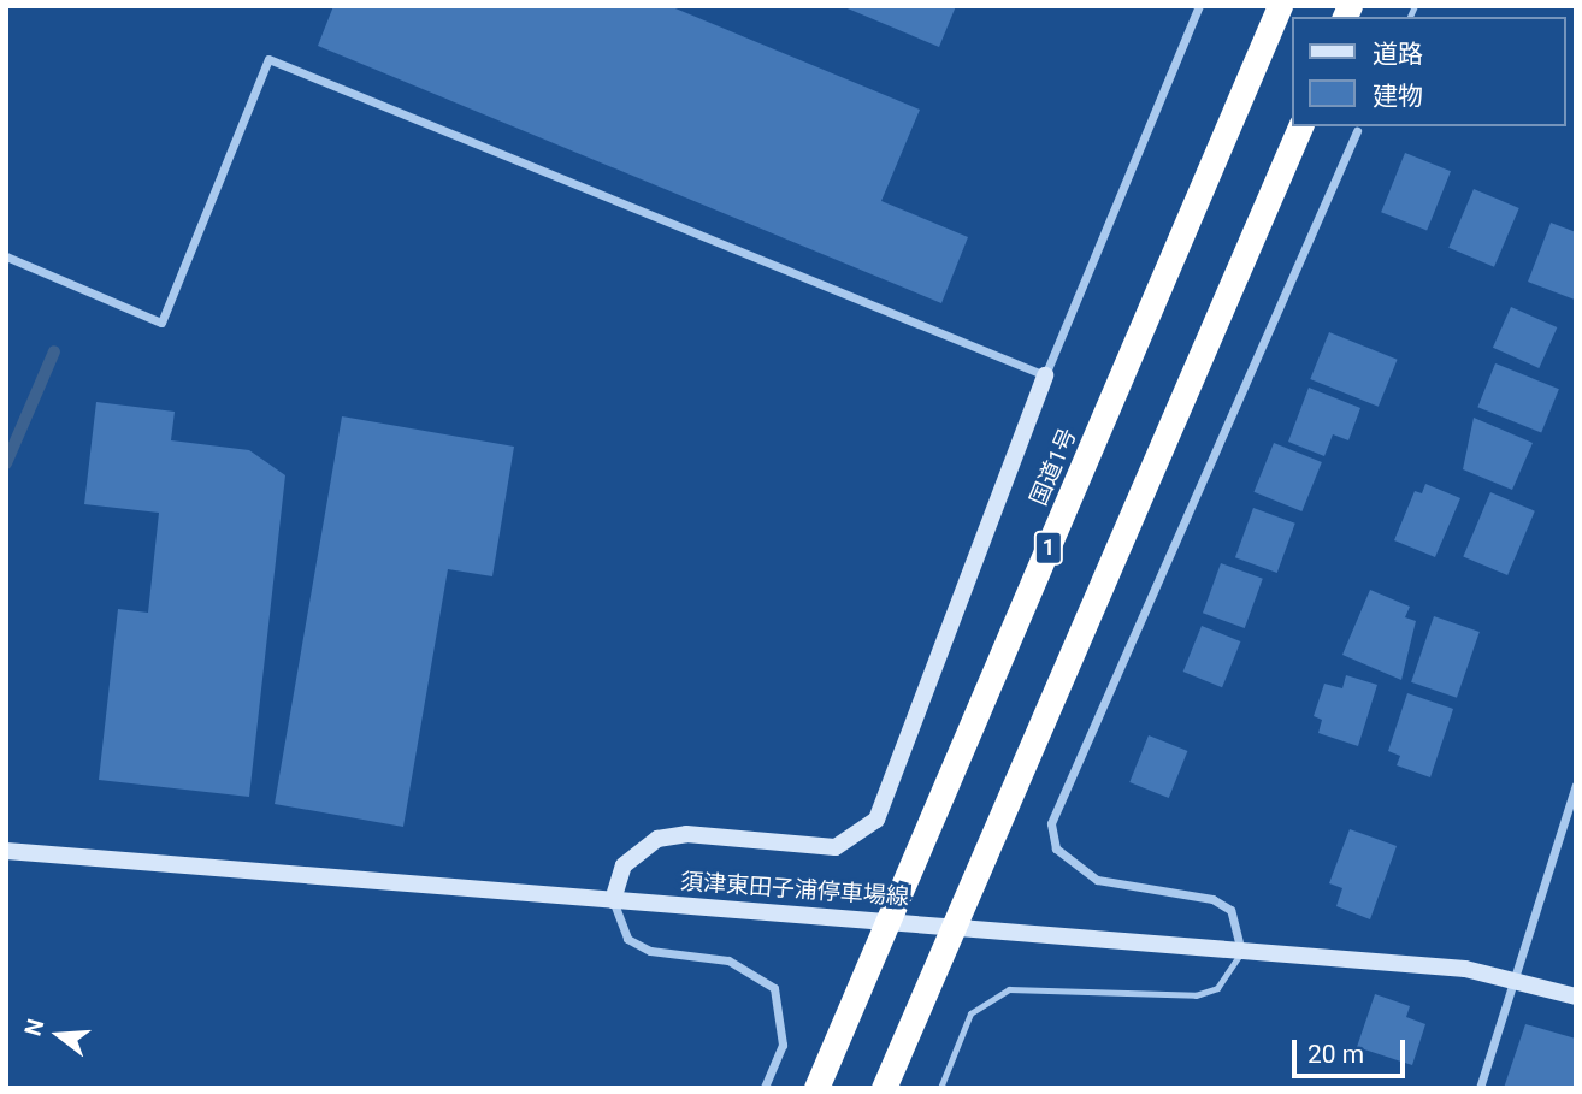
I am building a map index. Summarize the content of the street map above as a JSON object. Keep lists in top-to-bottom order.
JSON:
{
  "streets": {
    "highway": ["国道1号", "1"],
    "main road": ["須津東田子浦停車場線"]
  },
  "crossings": [
    ["国道1号", "須津東田子浦停車場線"]
  ],
  "legend": ["道路", "建物"],
  "scale_bar": "20 m",
  "north": "left"
}
